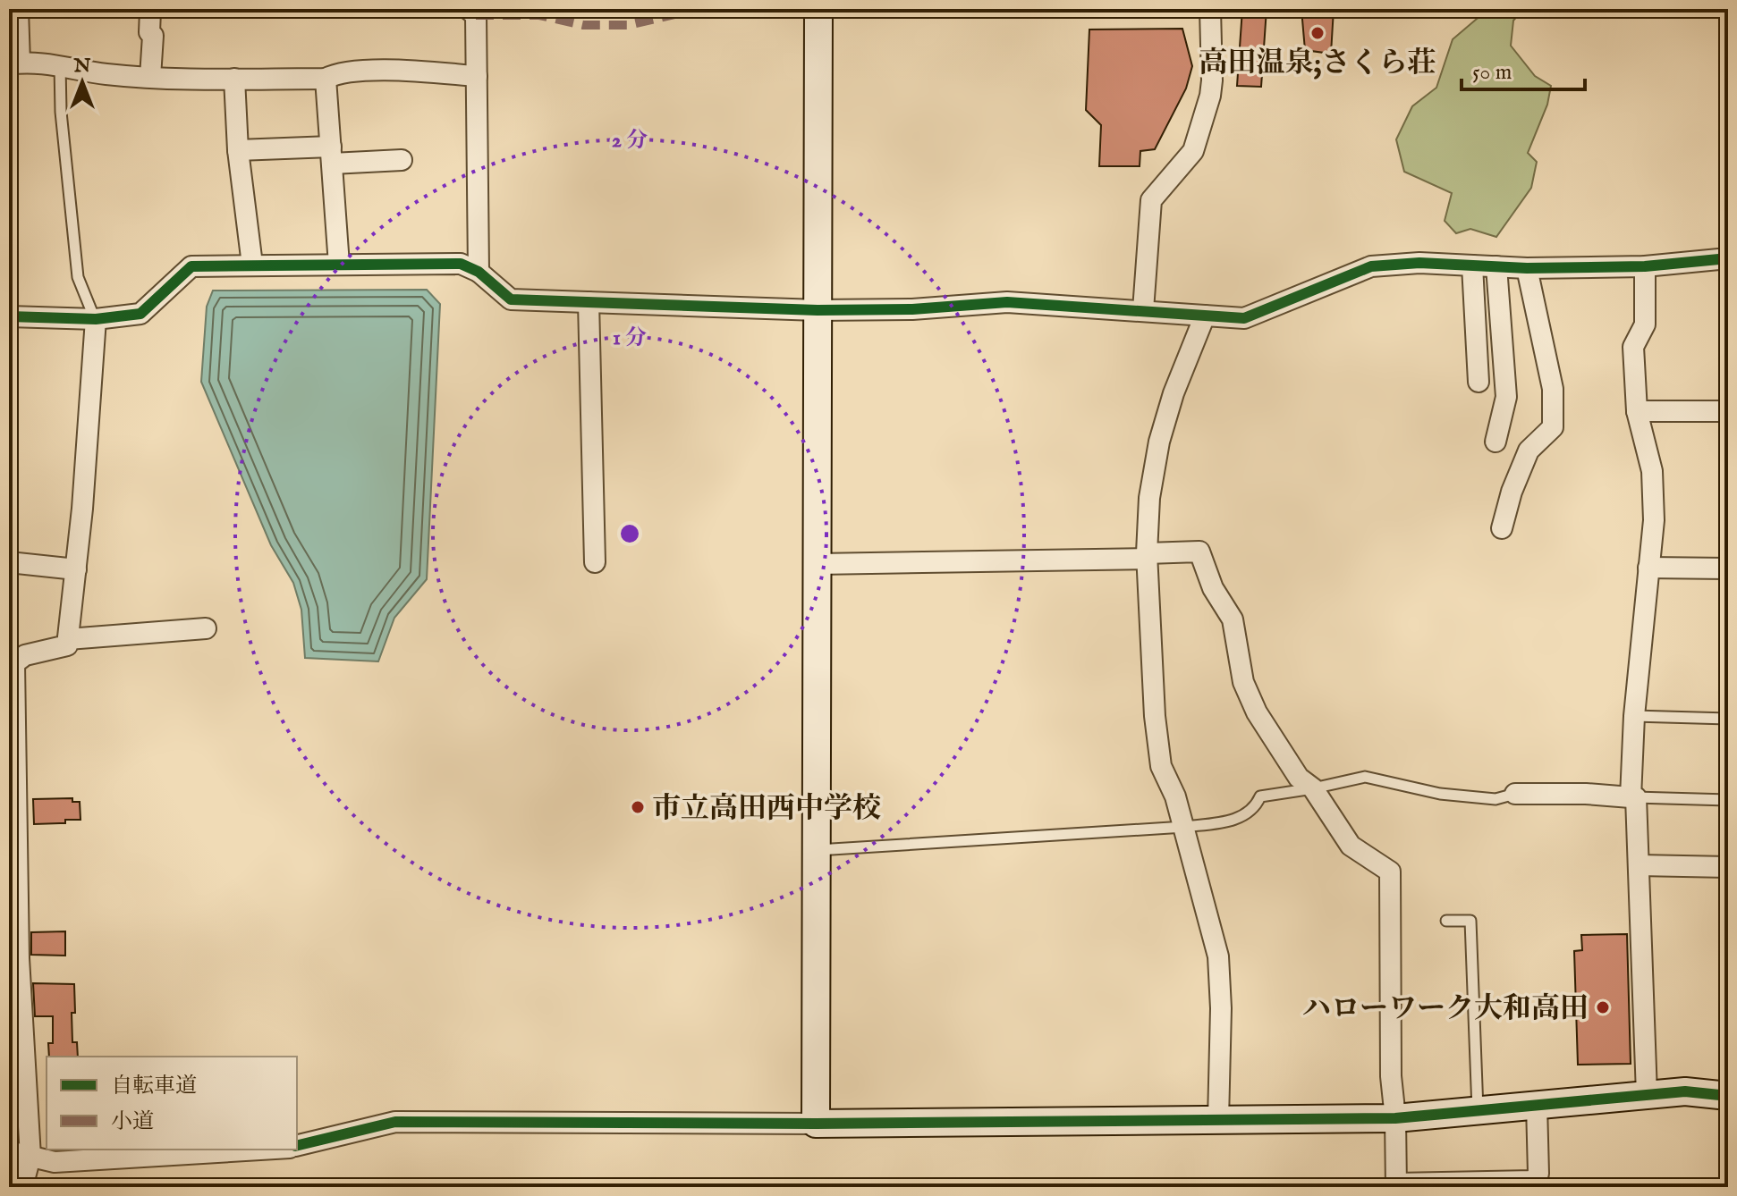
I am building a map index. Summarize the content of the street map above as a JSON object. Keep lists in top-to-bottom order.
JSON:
{
  "places": ["高田温泉;さくら荘", "市立高田西中学校", "ハローワーク大和高田"],
  "legend": ["自転車道", "小道"],
  "scale_bar": "50 m",
  "north": "top",
  "rings": ["2 分", "1 分"]
}
